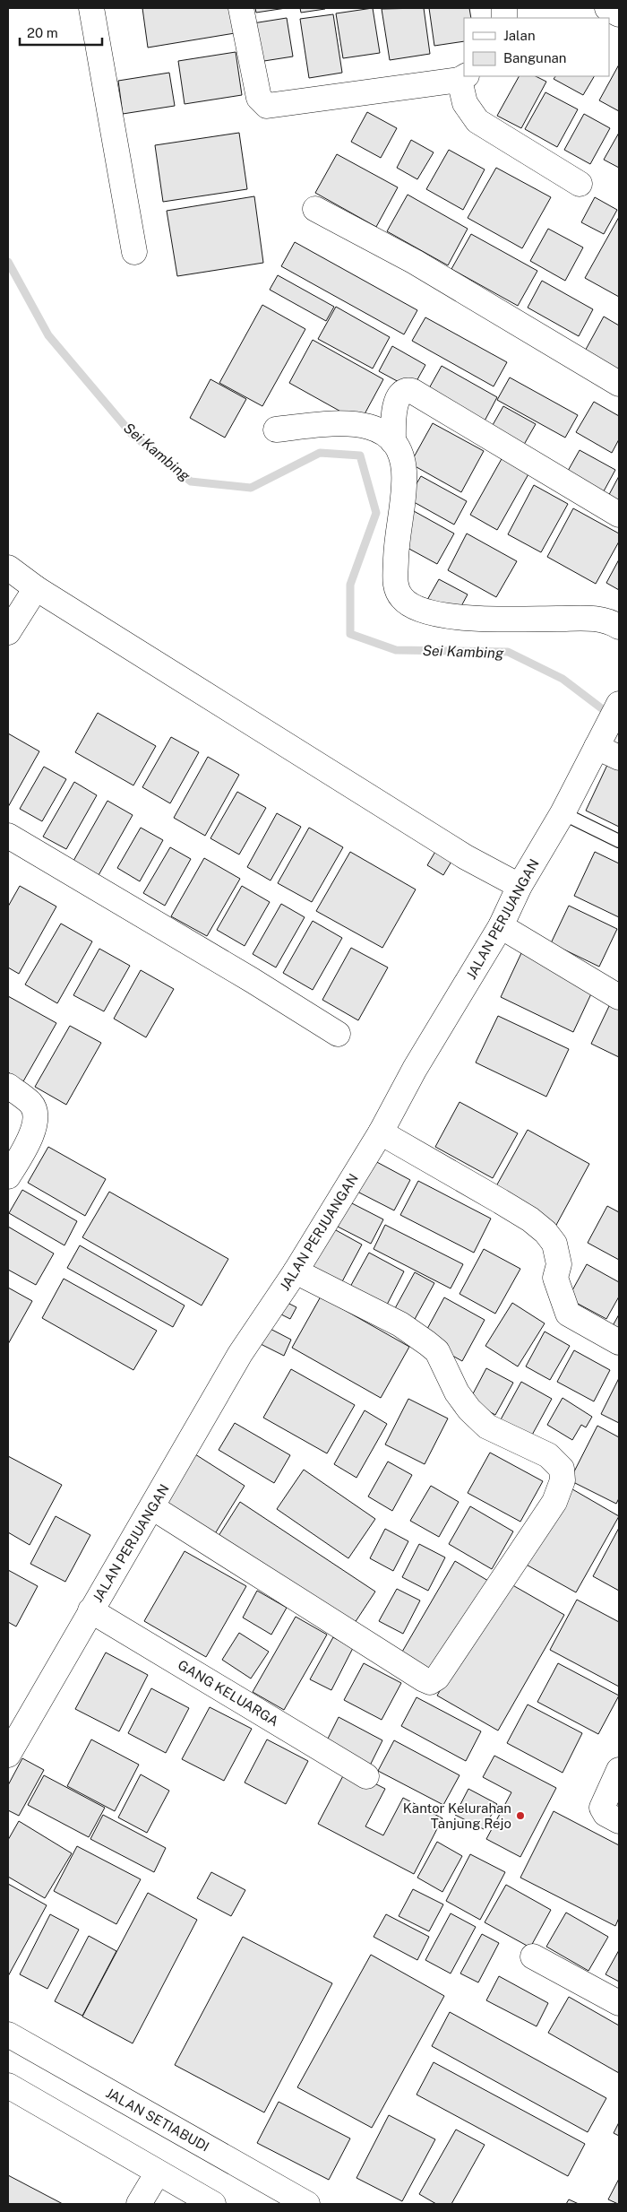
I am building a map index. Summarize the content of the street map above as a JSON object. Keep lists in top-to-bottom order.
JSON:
{
  "streets": {
    "street": ["JALAN PERJUANGAN", "GANG KELUARGA", "JALAN SETIABUDI"]
  },
  "crossings": [
    ["JALAN PERJUANGAN", "GANG KELUARGA"]
  ],
  "water": ["Sei Kambing"],
  "places": ["Kantor Kelurahan Tanjung Rejo"],
  "legend": ["Jalan", "Bangunan"],
  "scale_bar": "20 m"
}
